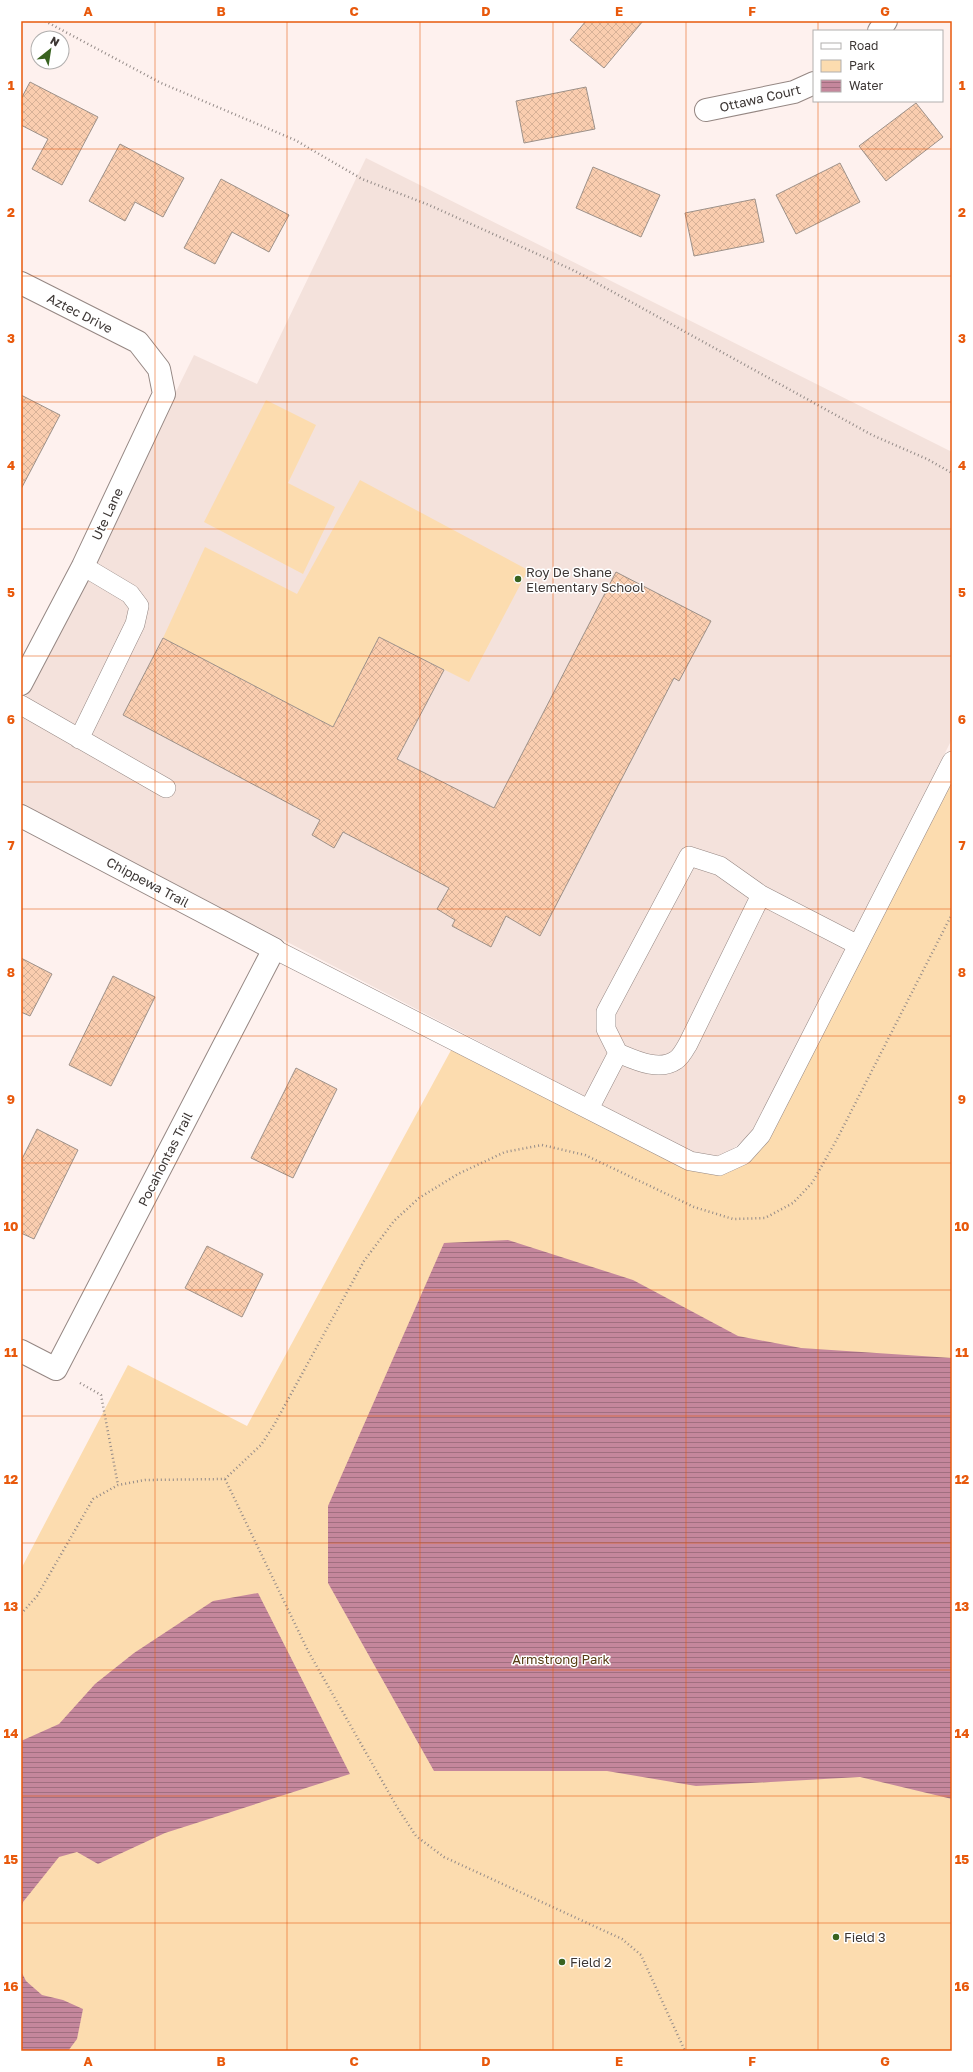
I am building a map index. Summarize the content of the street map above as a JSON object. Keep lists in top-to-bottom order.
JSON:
{
  "streets": {
    "street": [
      "Ottawa Court",
      "Aztec Drive",
      "Ute Lane",
      "Chippewa Trail",
      "Pocahontas Trail"
    ]
  },
  "crossings": [
    ["Aztec Drive", "Ute Lane"],
    ["Chippewa Trail", "Pocahontas Trail"]
  ],
  "parks": ["Armstrong Park"],
  "places": ["Roy De Shane Elementary School", "Field 3", "Field 2"],
  "legend": ["Road", "Park", "Water"],
  "north": "top right",
  "grid": {
    "columns": [
      "A",
      "B",
      "C",
      "D",
      "E",
      "F",
      "G"
    ],
    "rows": [
      "1",
      "2",
      "3",
      "4",
      "5",
      "6",
      "7",
      "8",
      "9",
      "10",
      "11",
      "12",
      "13",
      "14",
      "15",
      "16"
    ]
  }
}
